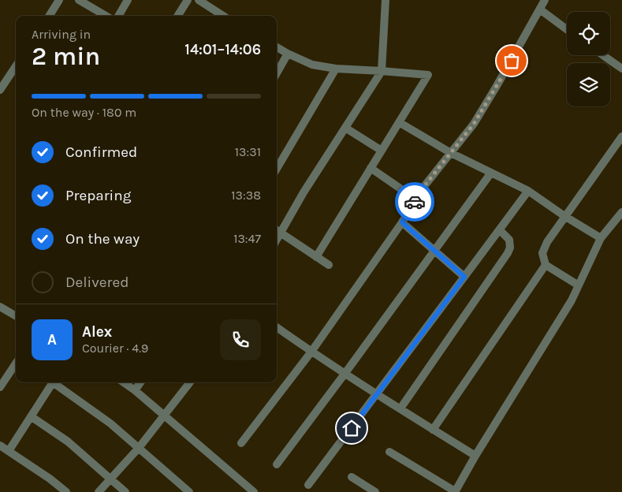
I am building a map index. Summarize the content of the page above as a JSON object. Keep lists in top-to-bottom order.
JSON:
{
  "page": {
    "heading": ["2 min", "Arriving in", "14:01–14:06"],
    "panel": ["Alex", "Courier · 4.9"],
    "bar": "On the way · 180 m",
    "list": [
      ["Confirmed", "13:31"],
      ["Preparing", "13:38"],
      ["On the way", "13:47"],
      "Delivered"
    ],
    "round": "A"
  }
}
